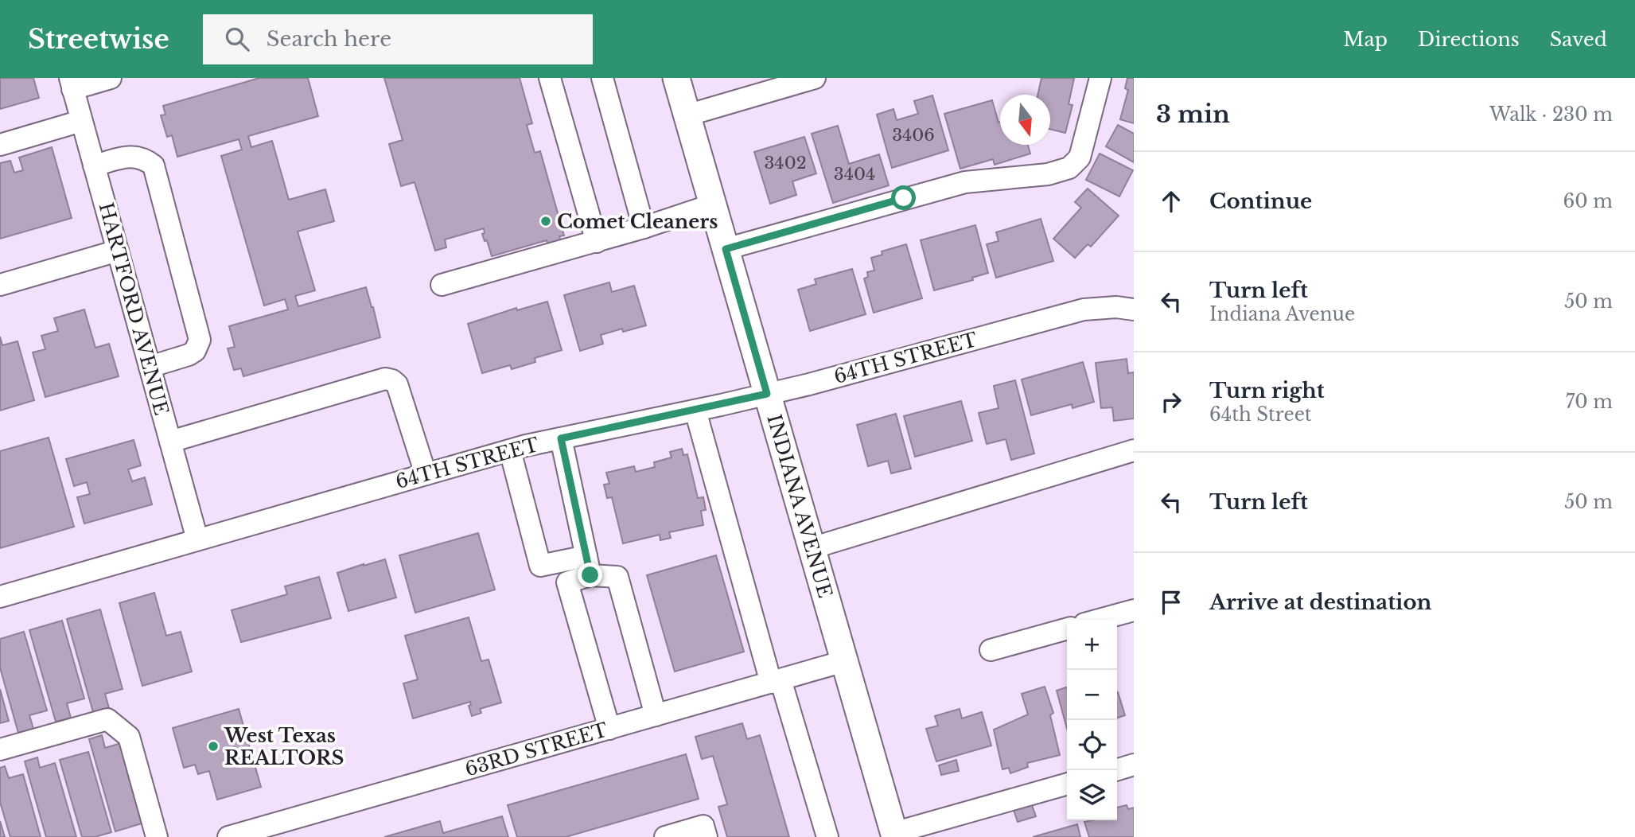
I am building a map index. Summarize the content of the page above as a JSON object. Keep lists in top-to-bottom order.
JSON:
{
  "streets": {
    "main road": ["INDIANA AVENUE"],
    "street": ["HARTFORD AVENUE", "64TH STREET", "63RD STREET"]
  },
  "crossings": [
    ["HARTFORD AVENUE", "64TH STREET"],
    ["64TH STREET", "INDIANA AVENUE"],
    ["INDIANA AVENUE", "63RD STREET"]
  ],
  "places": ["Comet Cleaners", "West Texas REALTORS"],
  "house_numbers": ["3406", "3402", "3404"],
  "north": "bottom",
  "page": {
    "header": "Streetwise",
    "search": "Search here",
    "nav": ["Map", "Directions", "Saved"],
    "heading": ["3 min", "Walk · 230 m"],
    "list": [
      ["Continue", "60 m"],
      ["Turn left", "Indiana Avenue", "50 m"],
      ["Turn right", "64th Street", "70 m"],
      ["Turn left", "50 m"],
      "Arrive at destination"
    ],
    "map_buttons": ["+", "−"]
  }
}
